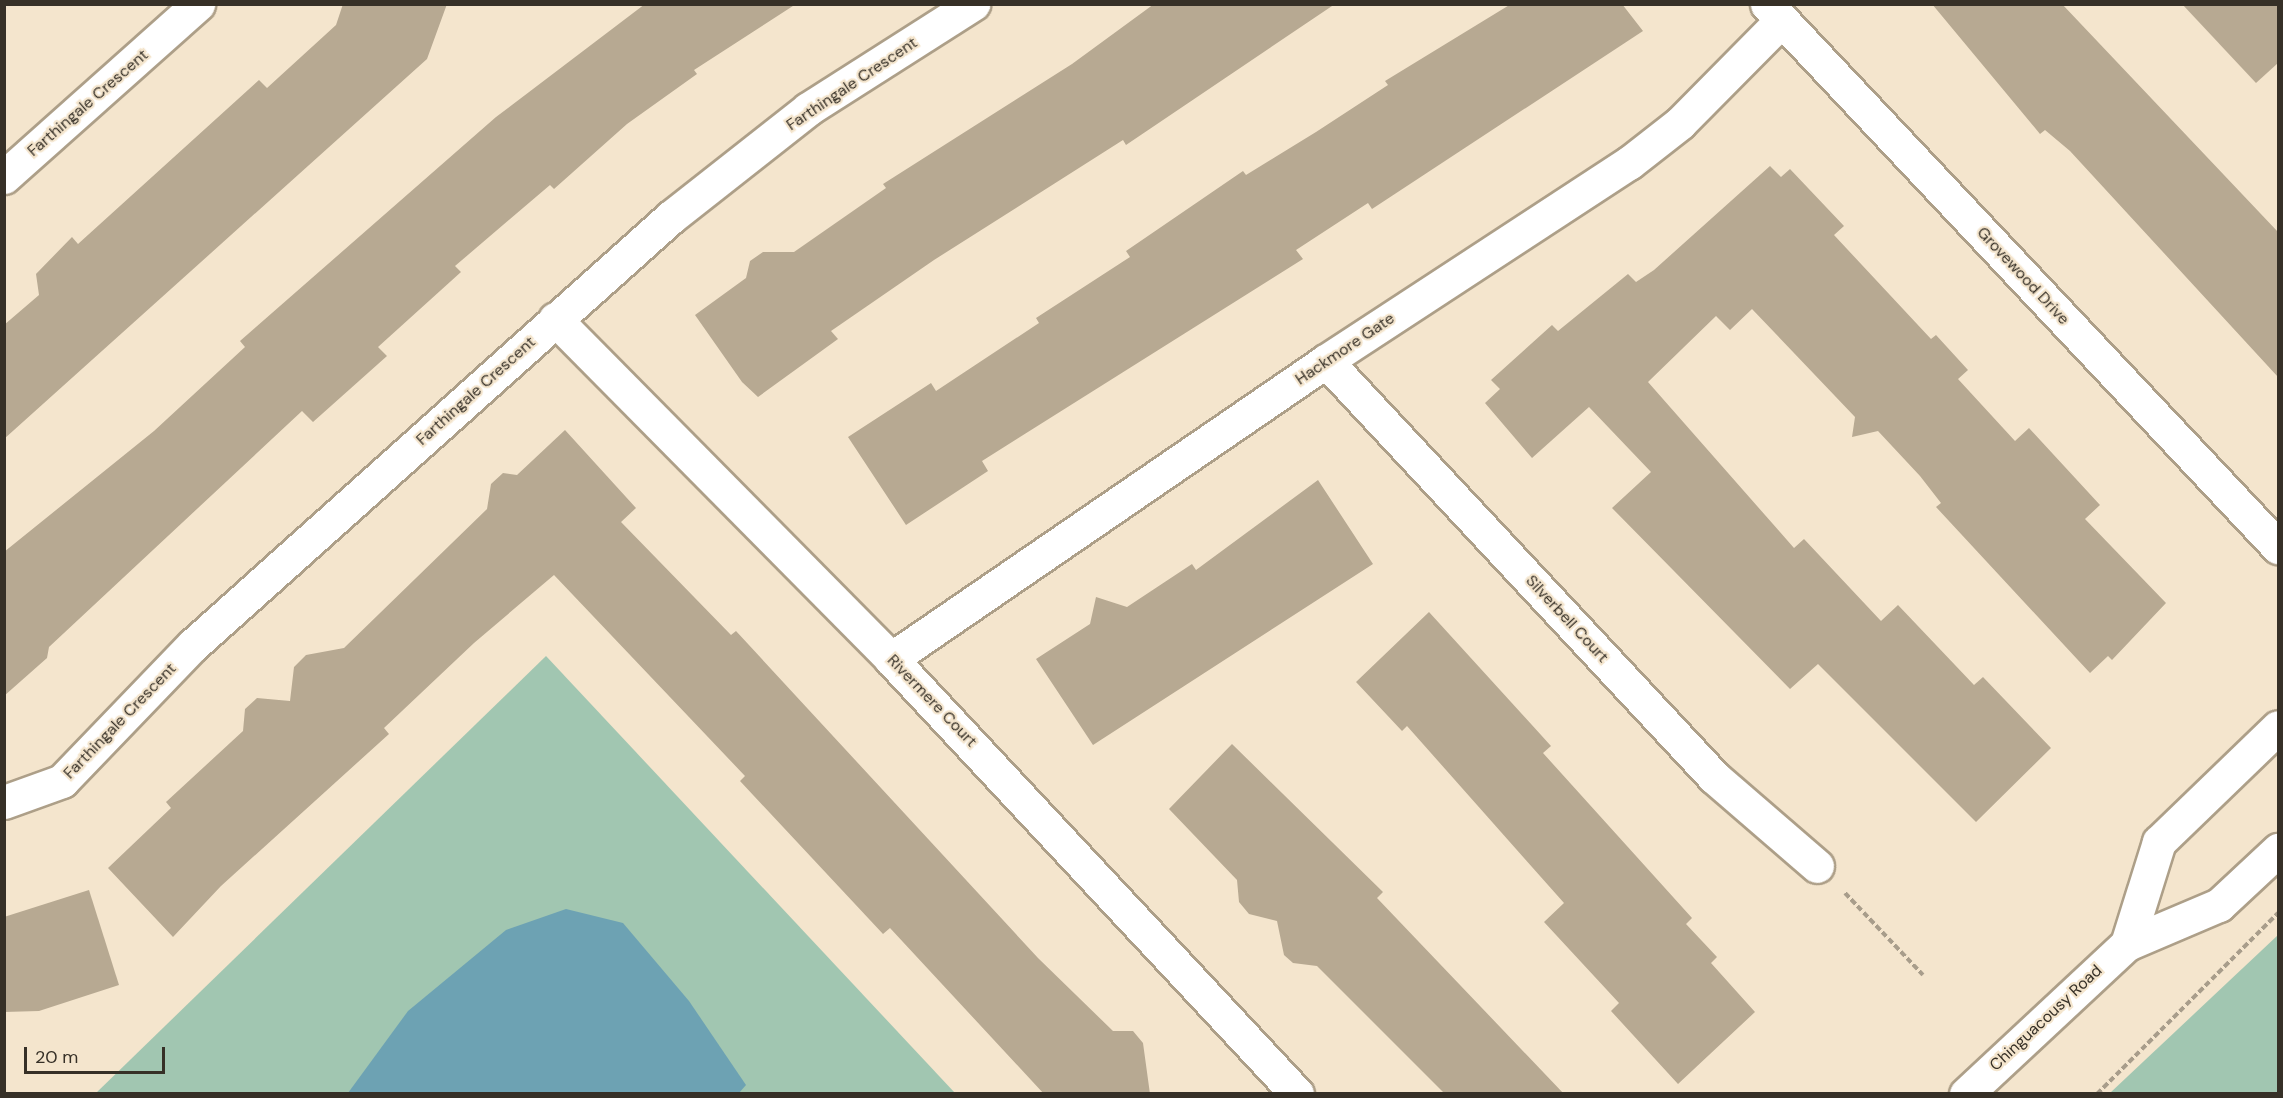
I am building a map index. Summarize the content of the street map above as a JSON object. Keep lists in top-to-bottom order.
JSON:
{
  "streets": {
    "street": [
      "Farthingale Crescent",
      "Grovewood Drive",
      "Hackmore Gate",
      "Silverbell Court",
      "Rivermere Court",
      "Chinguacousy Road"
    ]
  },
  "crossings": [
    ["Farthingale Crescent", "Rivermere Court"],
    ["Grovewood Drive", "Hackmore Gate"],
    ["Hackmore Gate", "Silverbell Court"],
    ["Hackmore Gate", "Rivermere Court"]
  ],
  "scale_bar": "20 m"
}
